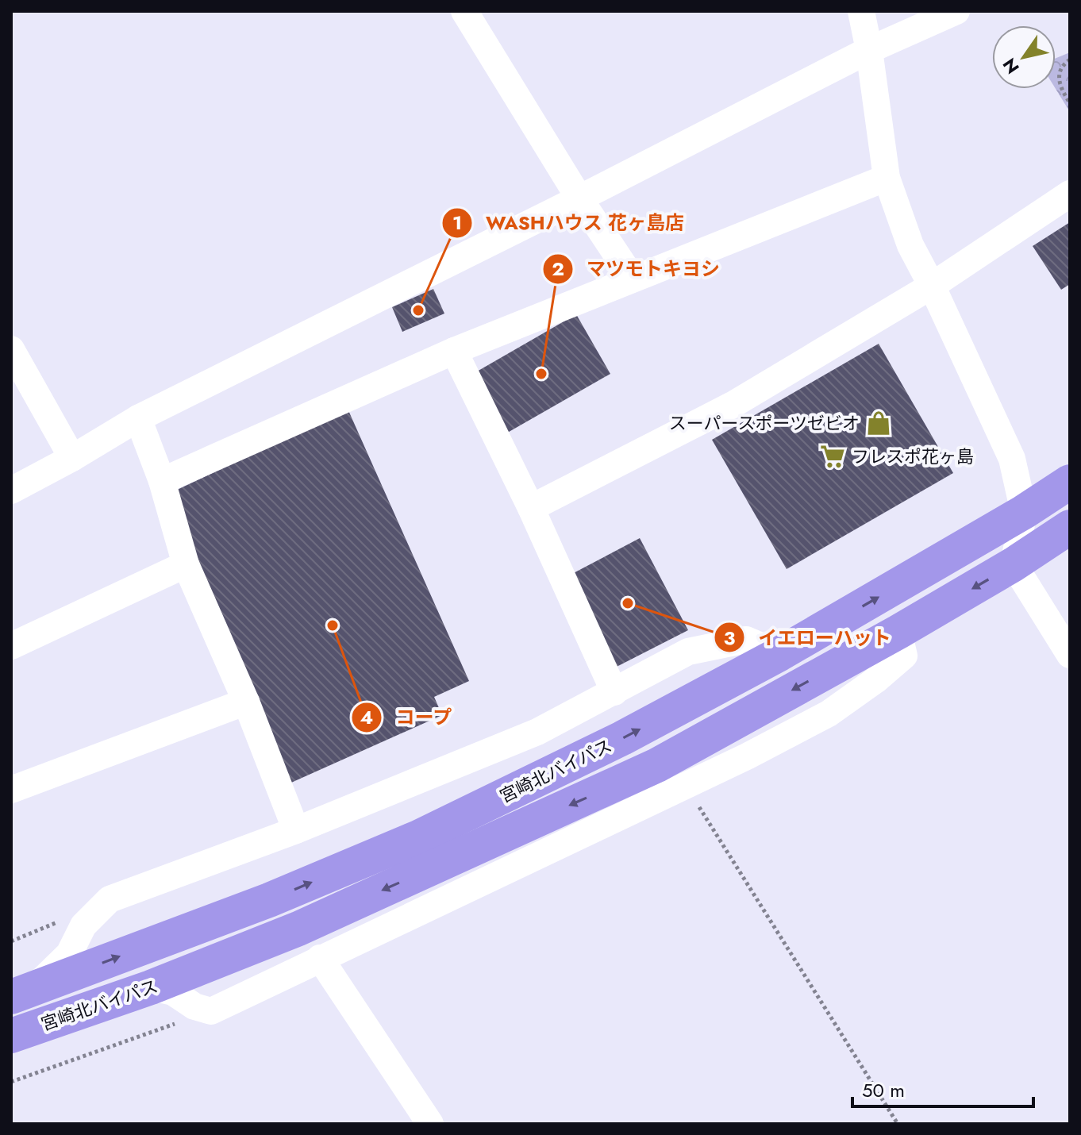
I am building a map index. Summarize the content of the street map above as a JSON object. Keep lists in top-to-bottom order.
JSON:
{
  "streets": {
    "highway": ["宮崎北バイパス"]
  },
  "places": {
    "other": [
      "WASHハウス 花ヶ島店",
      "マツモトキヨシ",
      "イエローハット",
      "コープ"
    ],
    "shop": ["スーパースポーツゼビオ"],
    "supermarket": ["フレスポ花ヶ島"]
  },
  "scale_bar": "50 m",
  "north": "bottom left"
}
